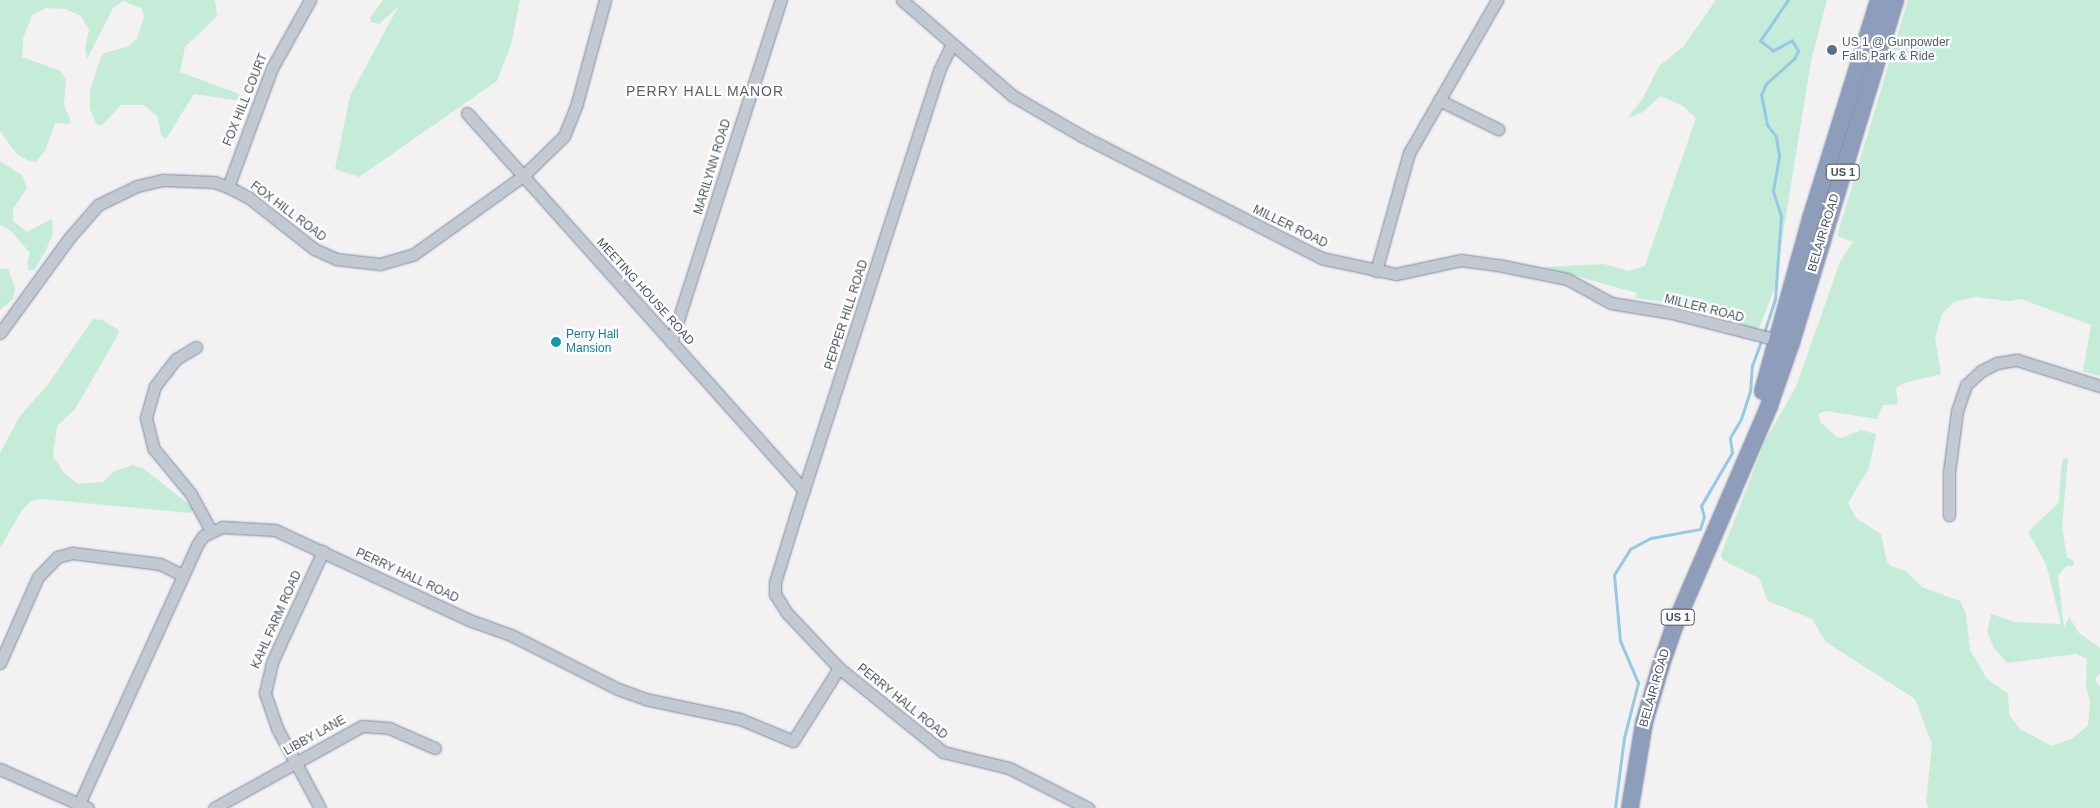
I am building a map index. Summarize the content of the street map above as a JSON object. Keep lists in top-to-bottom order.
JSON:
{
  "streets": {
    "highway": ["US 1", "BELAIR ROAD"],
    "street": [
      "FOX HILL COURT",
      "MARILYNN ROAD",
      "FOX HILL ROAD",
      "MILLER ROAD",
      "MEETING HOUSE ROAD",
      "PEPPER HILL ROAD",
      "PERRY HALL ROAD",
      "KAHL FARM ROAD",
      "LIBBY LANE"
    ]
  },
  "crossings": [
    ["FOX HILL COURT", "FOX HILL ROAD"],
    ["MARILYNN ROAD", "MEETING HOUSE ROAD"],
    ["FOX HILL ROAD", "MEETING HOUSE ROAD"],
    ["MILLER ROAD", "BELAIR ROAD"],
    ["MILLER ROAD", "PEPPER HILL ROAD"],
    ["MEETING HOUSE ROAD", "PEPPER HILL ROAD"],
    ["PEPPER HILL ROAD", "PERRY HALL ROAD"],
    ["PERRY HALL ROAD", "KAHL FARM ROAD"],
    ["KAHL FARM ROAD", "LIBBY LANE"]
  ],
  "districts": ["PERRY HALL MANOR"],
  "places": ["US 1 @ Gunpowder Falls Park & Ride", "Perry Hall Mansion"]
}
